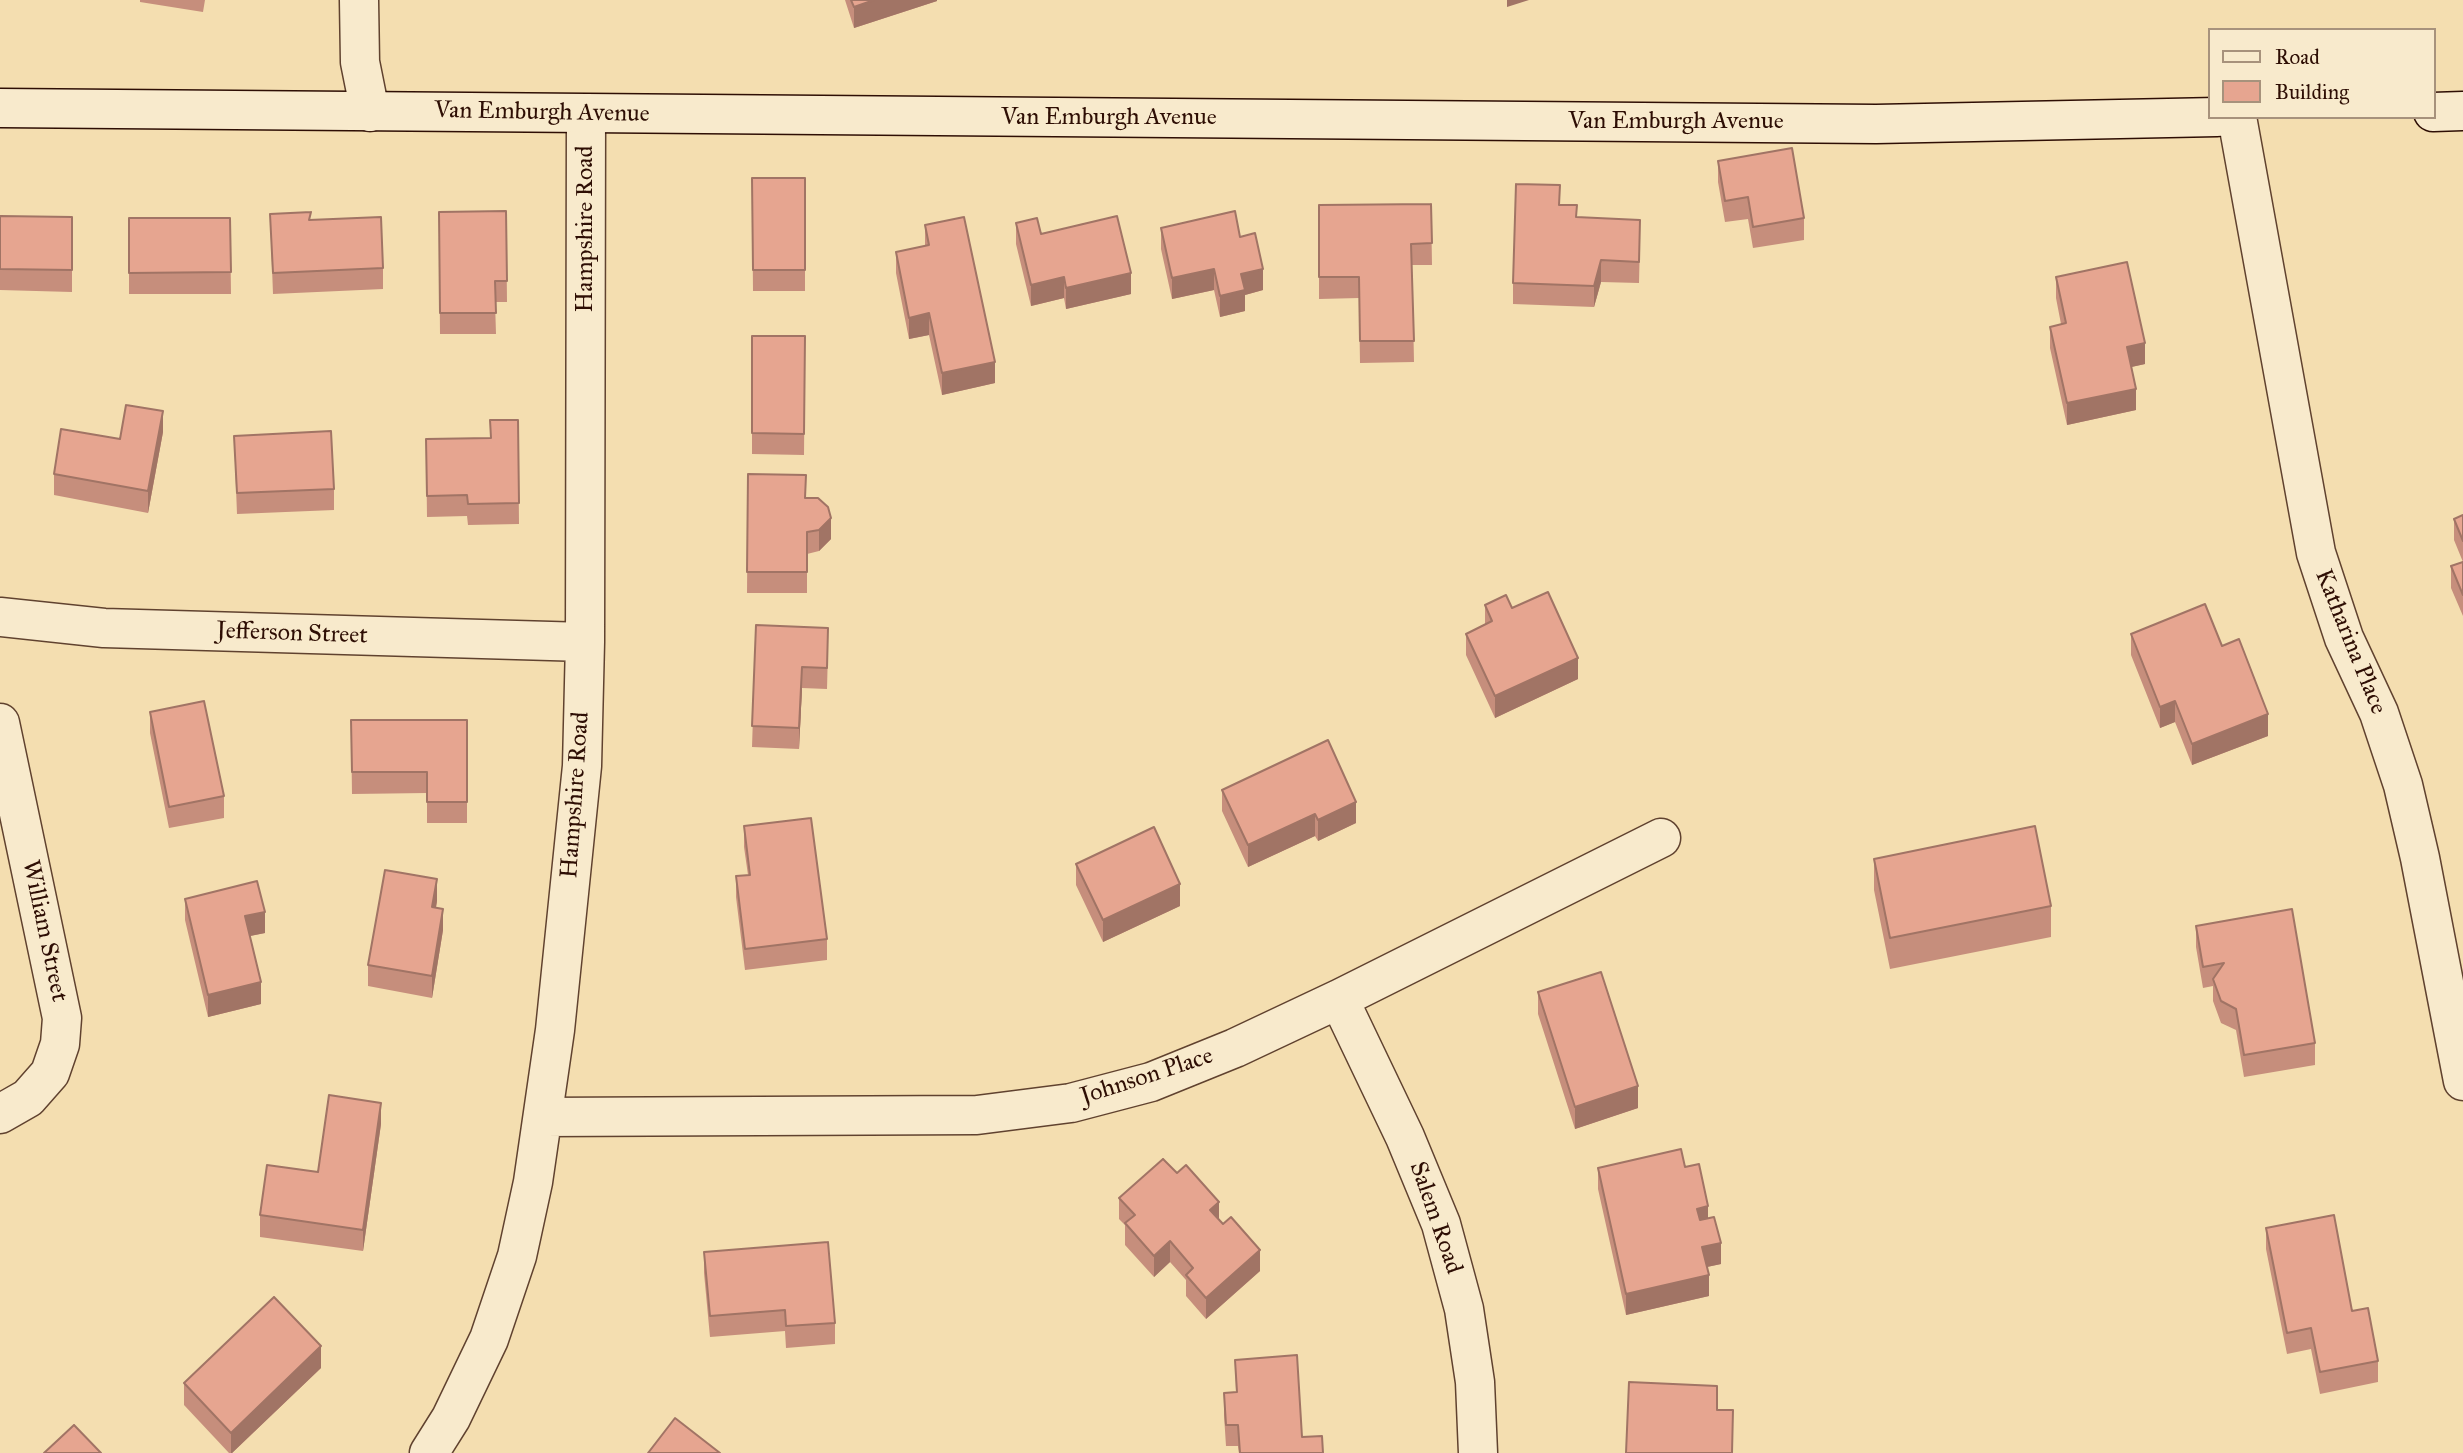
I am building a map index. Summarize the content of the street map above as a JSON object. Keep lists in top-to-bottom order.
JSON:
{
  "streets": {
    "street": [
      "Van Emburgh Avenue",
      "Hampshire Road",
      "Jefferson Street",
      "Katharina Place",
      "William Street",
      "Johnson Place",
      "Salem Road"
    ]
  },
  "crossings": [
    ["Van Emburgh Avenue", "Hampshire Road"],
    ["Hampshire Road", "Jefferson Street"],
    ["Hampshire Road", "Johnson Place"],
    ["Johnson Place", "Salem Road"]
  ],
  "legend": ["Road", "Building"]
}
